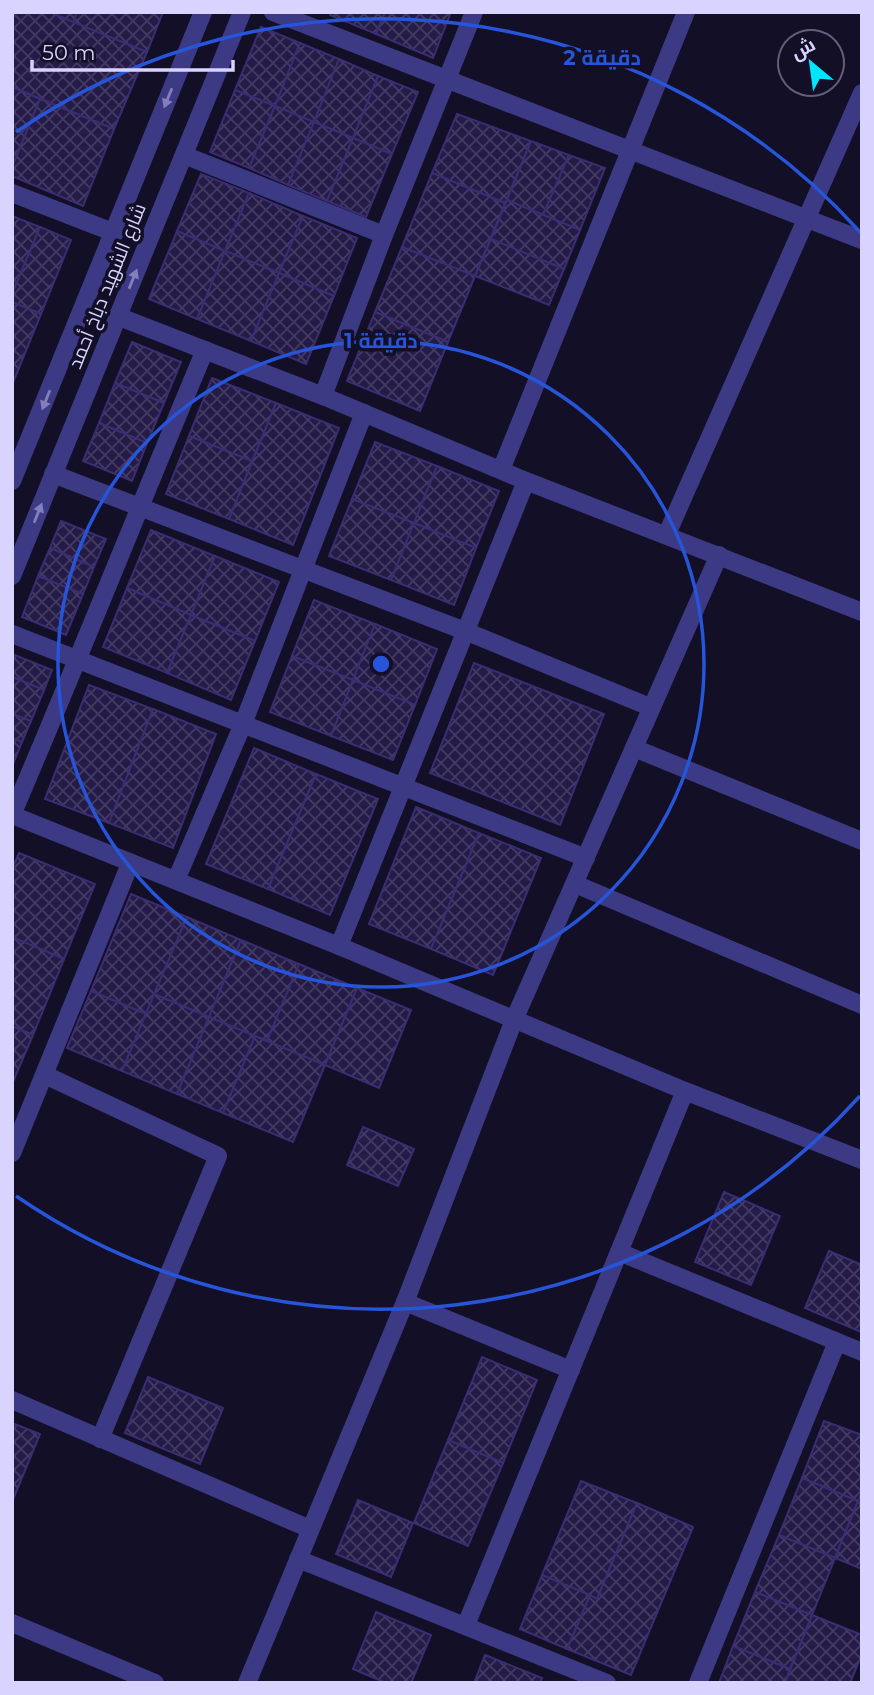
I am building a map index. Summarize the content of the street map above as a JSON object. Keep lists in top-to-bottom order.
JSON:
{
  "streets": {
    "street": ["شارع الشهيد دباخ أحمد"]
  },
  "scale_bar": "50 m",
  "north": "top left",
  "rings": ["2 دقيقة", "1 دقيقة"]
}
